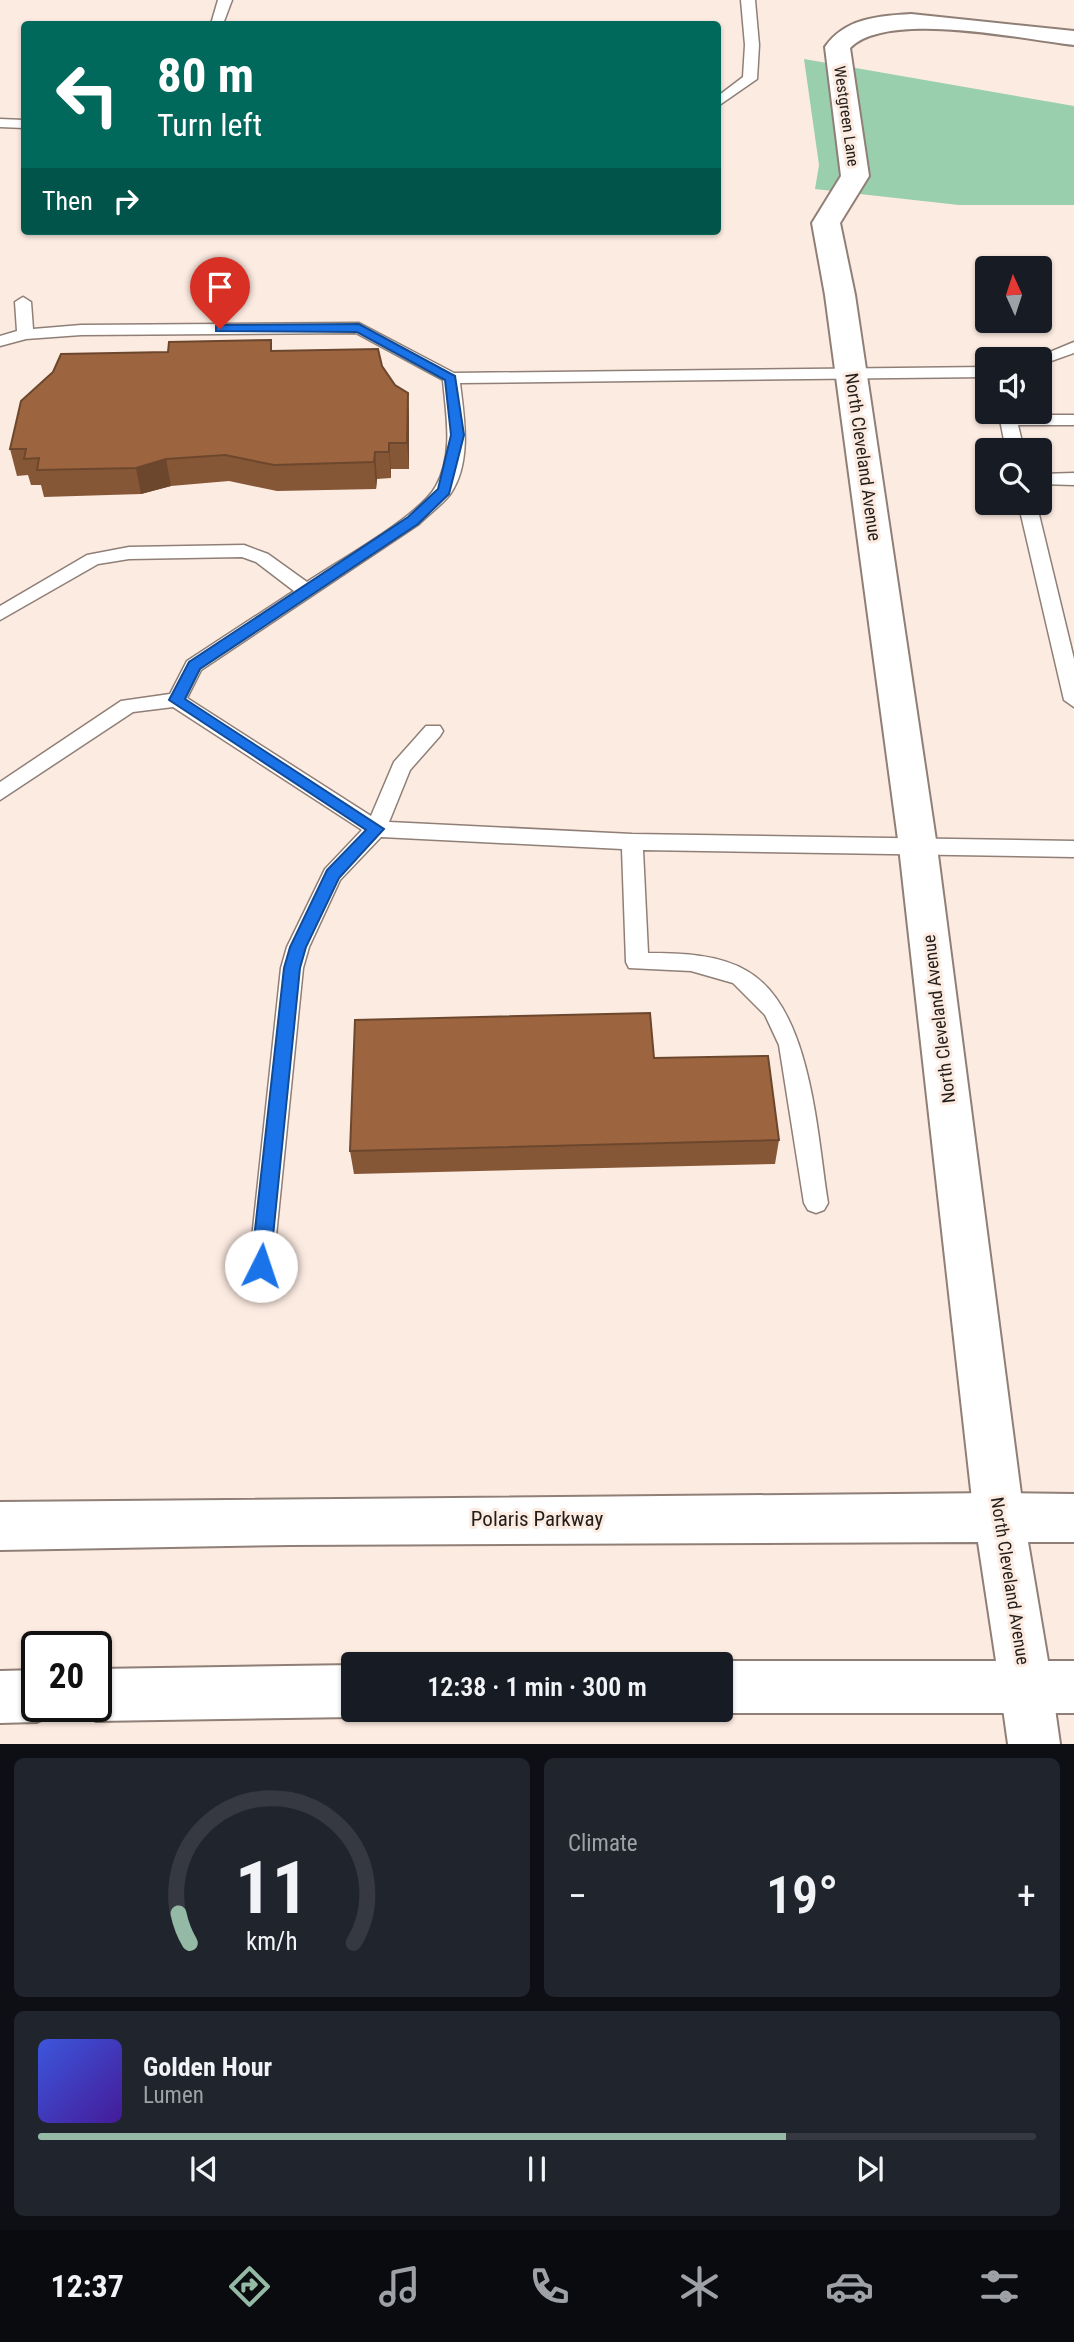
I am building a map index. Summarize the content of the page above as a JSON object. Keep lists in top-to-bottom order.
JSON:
{
  "streets": {
    "street": ["Westgreen Lane", "North Cleveland Avenue", "Polaris Parkway"]
  },
  "crossings": [
    ["Westgreen Lane", "North Cleveland Avenue"],
    ["North Cleveland Avenue", "Polaris Parkway"]
  ],
  "north": "top",
  "page": {
    "turn": ["80 m", "Turn left"],
    "then": "Then",
    "limit": "20",
    "trip": "12:38 · 1 min · 300 m",
    "tile": "Climate",
    "heat": ["−", "19°", "+"],
    "song": ["Golden Hour", "Lumen"],
    "tabs": "12:37",
    "gauge": ["11", "km/h"]
  }
}
